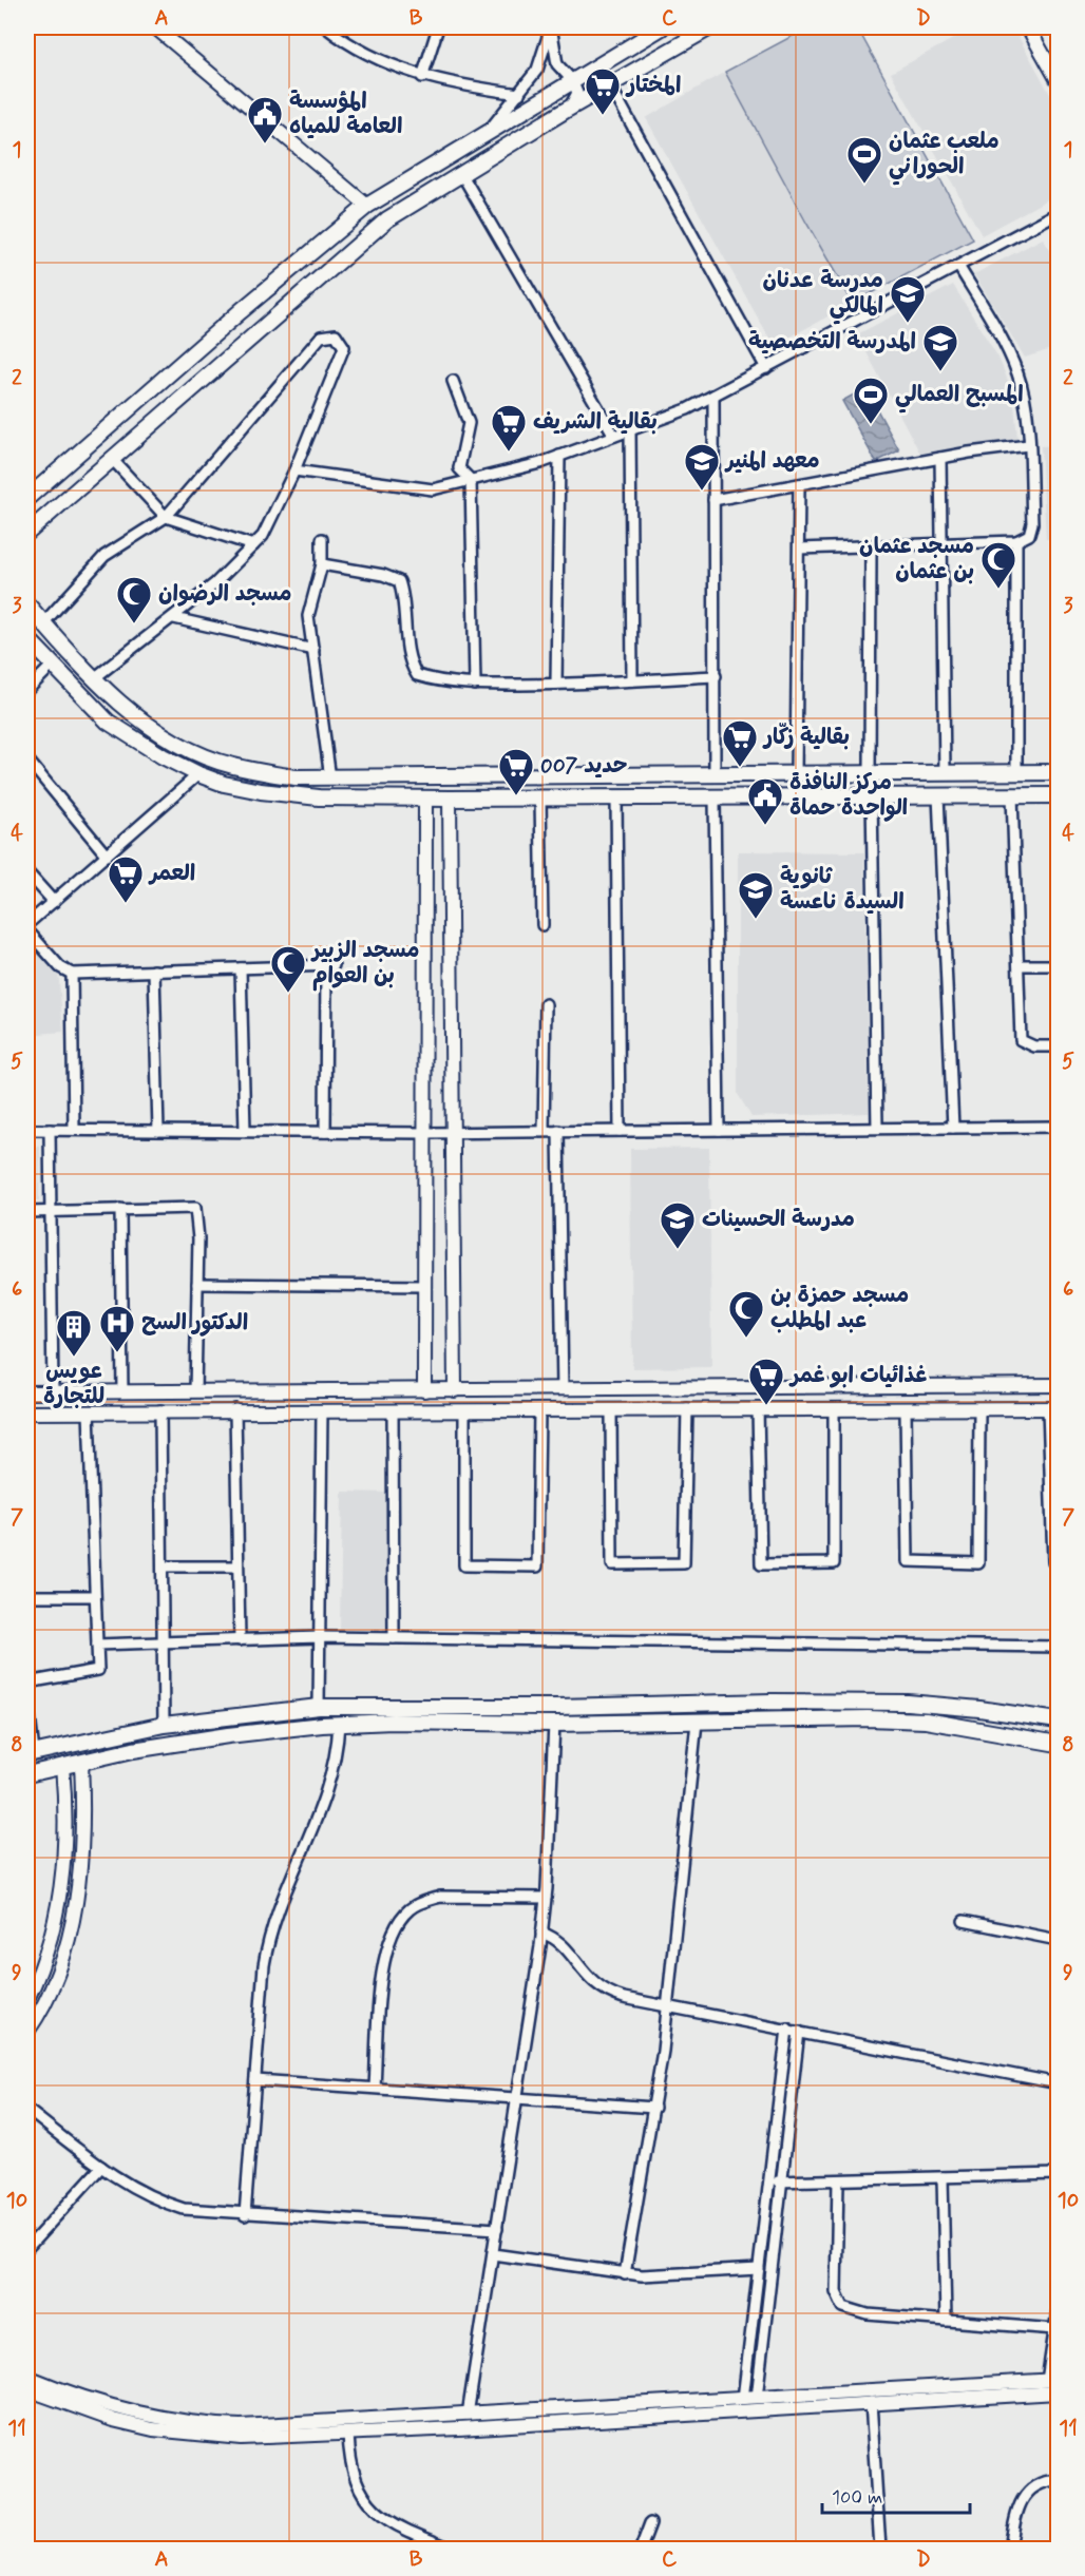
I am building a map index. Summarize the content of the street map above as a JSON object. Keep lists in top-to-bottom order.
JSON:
{
  "places": {
    "supermarket": [
      "المختار",
      "بقالية الشريف",
      "بقالية زكّار",
      "حديد 007",
      "العمر",
      "غذائيات ابو غمر"
    ],
    "public building": ["المؤسسة العامة للمياه", "مركز النافذة الواحدة حماة"],
    "sports": ["ملعب عثمان الحوراني", "المسبح العمالي"],
    "school or university": [
      "مدرسة عدنان المالكي",
      "المدرسة التخصصية",
      "معهد المنير",
      "ثانوية السيدة ناعسة",
      "مدرسة الحسينات"
    ],
    "mosque": [
      "مسجد عثمان بن عثمان",
      "مسجد الرضوان",
      "مسجد الزبير بن العوام",
      "مسجد حمزة بن عبد المطلب"
    ],
    "hospital": ["الدكتور السح"],
    "building": ["عويس للتجارة"]
  },
  "scale_bar": "100 m",
  "grid": {
    "columns": [
      "A",
      "B",
      "C",
      "D"
    ],
    "rows": [
      "1",
      "2",
      "3",
      "4",
      "5",
      "6",
      "7",
      "8",
      "9",
      "10",
      "11"
    ]
  }
}
